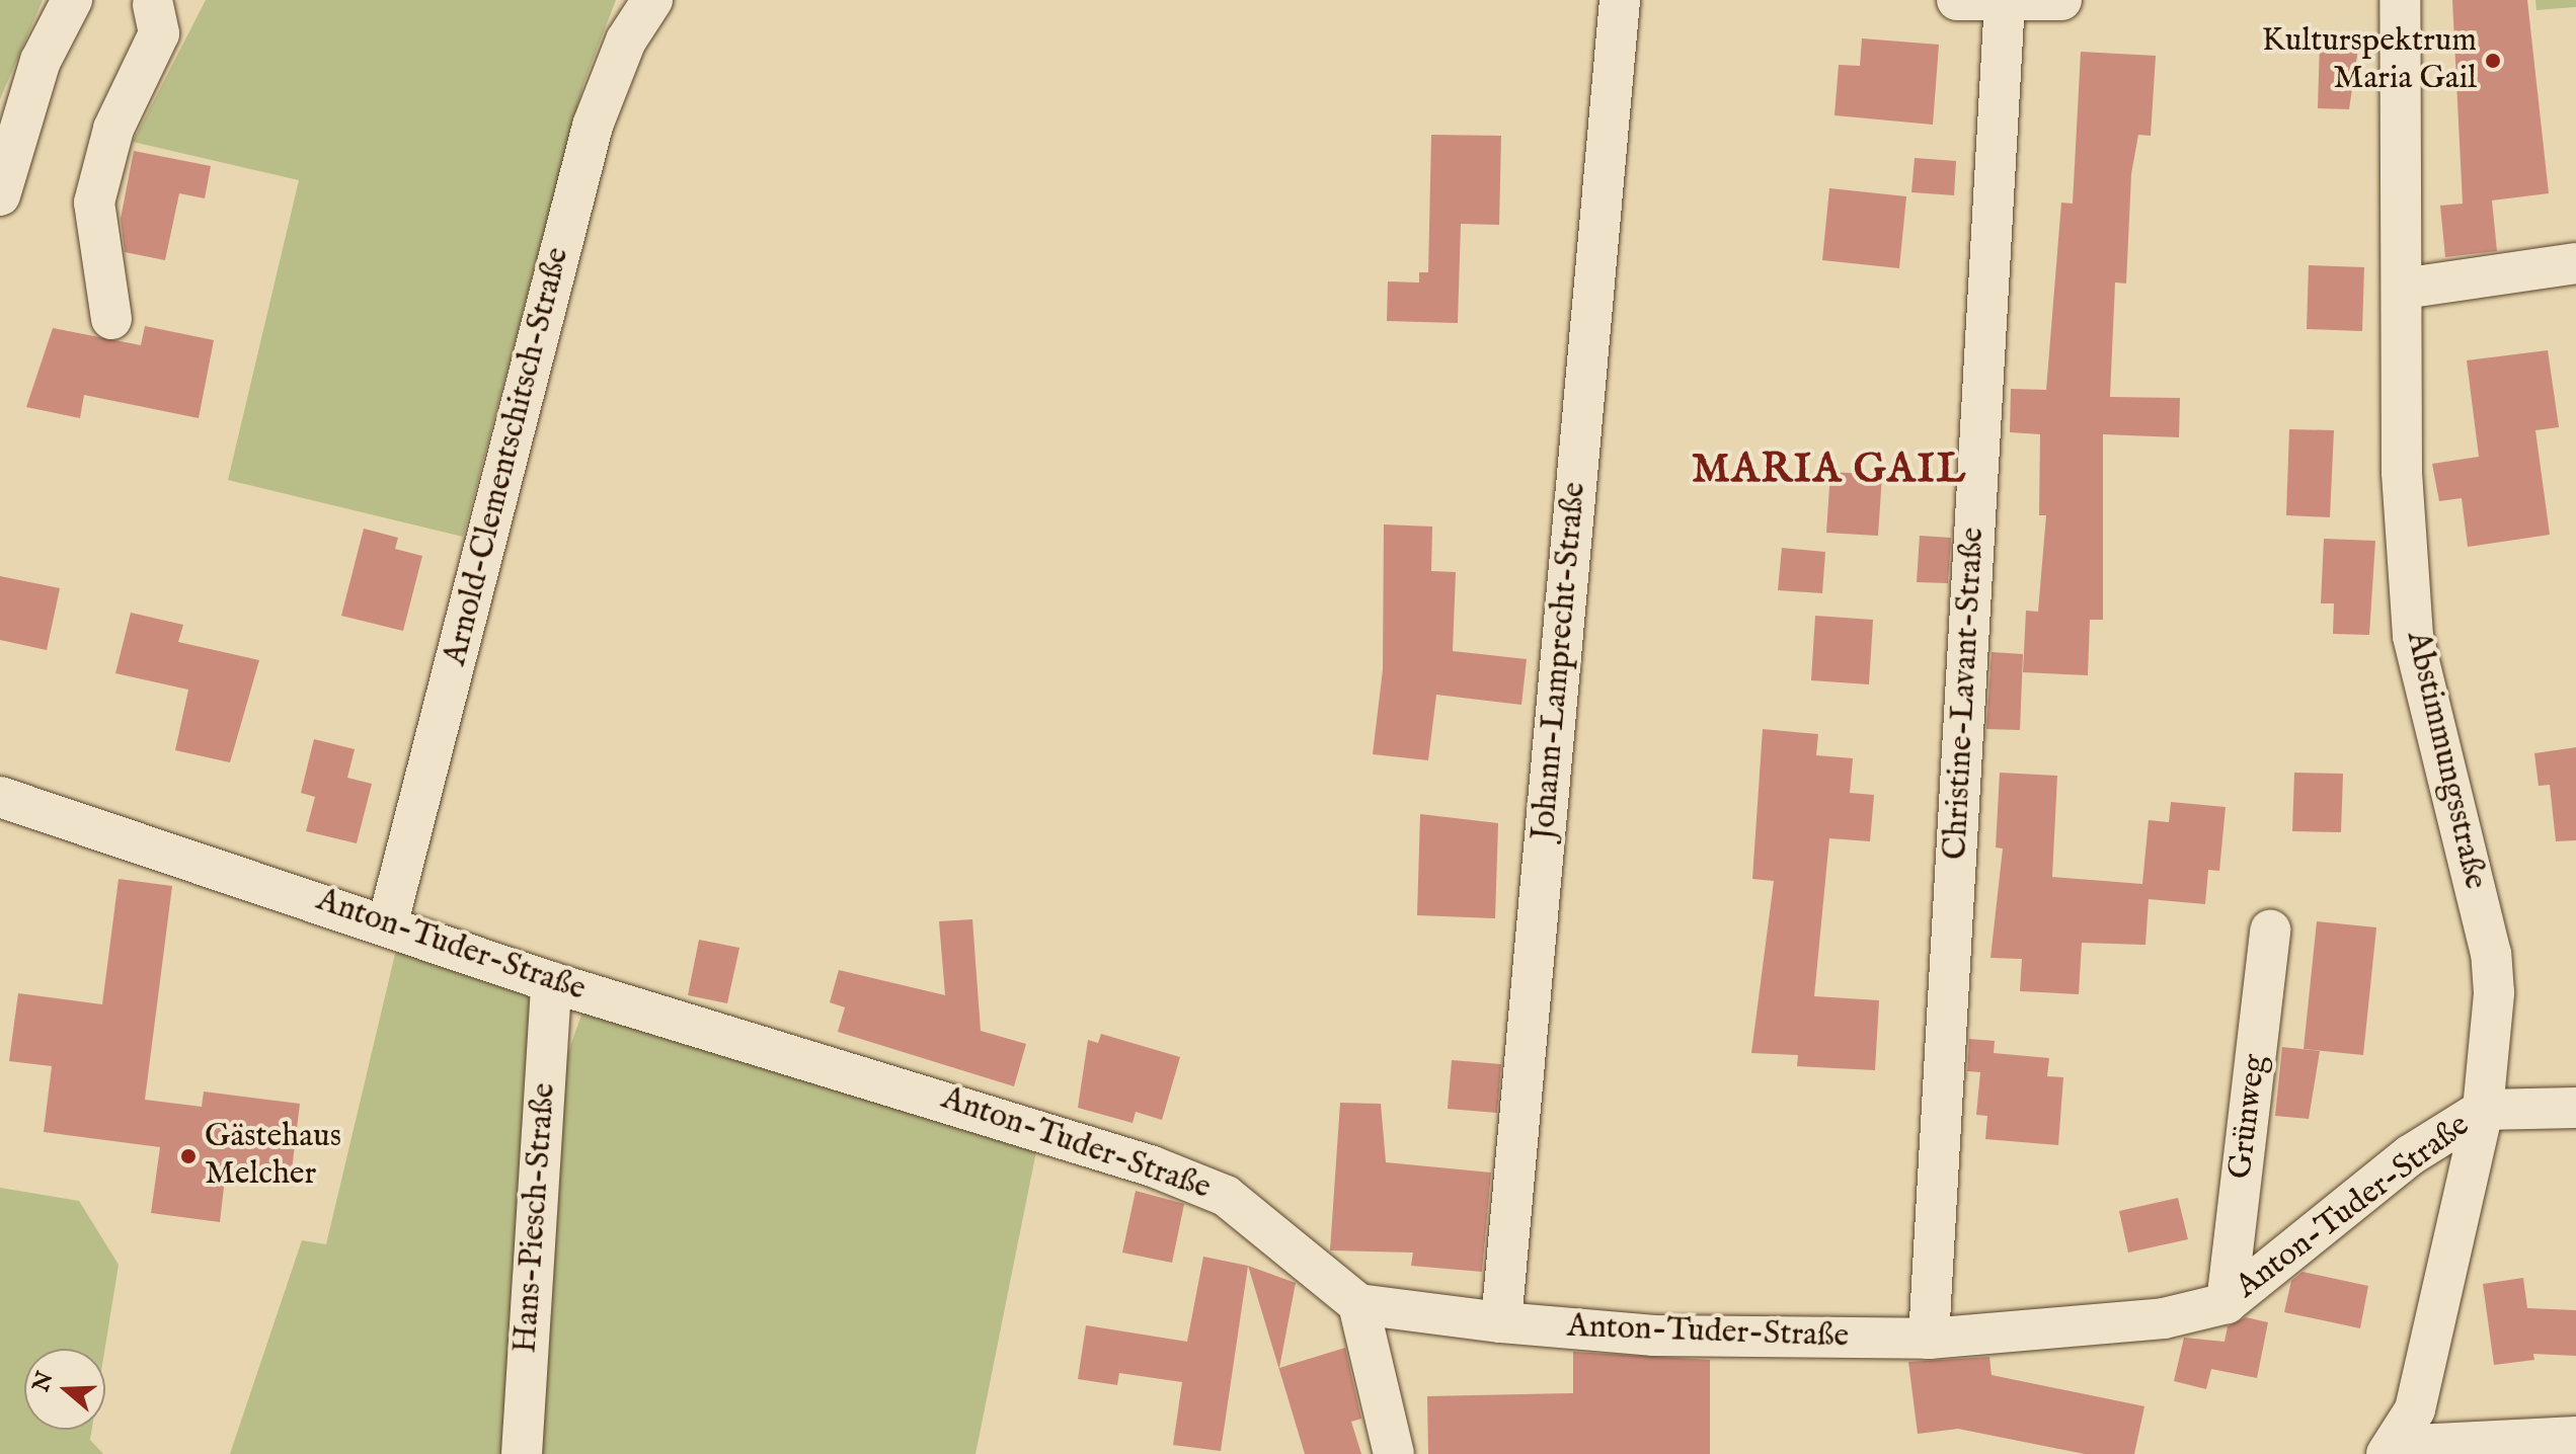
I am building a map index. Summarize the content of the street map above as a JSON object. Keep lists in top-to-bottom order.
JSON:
{
  "streets": {
    "street": [
      "Arnold-Clementschitsch-Straße",
      "Johann-Lamprecht-Straße",
      "Christine-Lavant-Straße",
      "Abstimmungsstraße",
      "Anton-Tuder-Straße",
      "Grünweg",
      "Hans-Piesch-Straße"
    ]
  },
  "crossings": [
    ["Arnold-Clementschitsch-Straße", "Anton-Tuder-Straße"],
    ["Johann-Lamprecht-Straße", "Anton-Tuder-Straße"],
    ["Christine-Lavant-Straße", "Anton-Tuder-Straße"],
    ["Abstimmungsstraße", "Anton-Tuder-Straße"],
    ["Anton-Tuder-Straße", "Grünweg"],
    ["Anton-Tuder-Straße", "Hans-Piesch-Straße"]
  ],
  "districts": ["MARIA GAIL"],
  "places": ["Kulturspektrum Maria Gail", "Gästehaus Melcher"],
  "north": "left"
}
